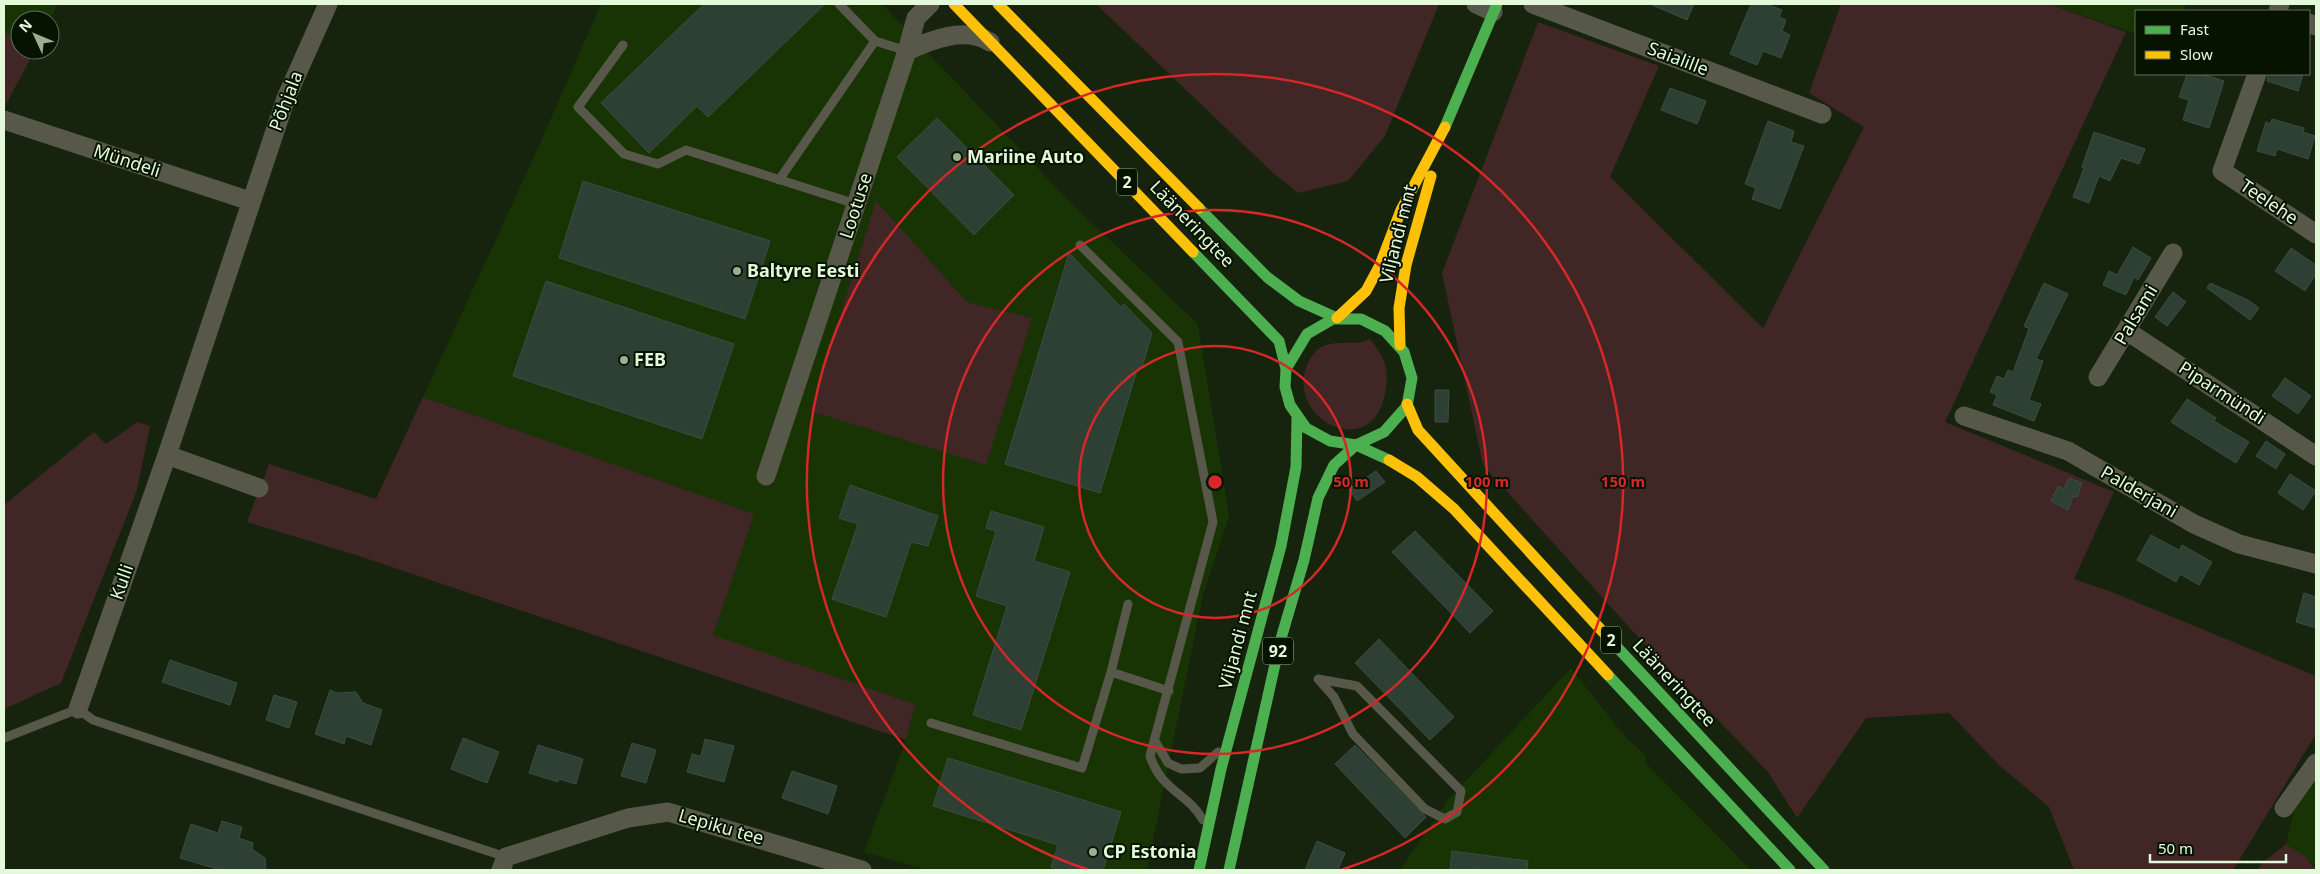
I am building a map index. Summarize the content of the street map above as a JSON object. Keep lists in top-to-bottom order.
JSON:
{
  "streets": {
    "main road": [
      "2",
      "Lääneringtee",
      "Viljandi mnt",
      "92"
    ],
    "street": [
      "Saialille",
      "Põhjala",
      "Mündeli",
      "Teelehe",
      "Lootuse",
      "Palsami",
      "Piparmündi",
      "Palderjani",
      "Kulli",
      "Lepiku tee"
    ]
  },
  "crossings": [
    ["Põhjala", "Mündeli"],
    ["Põhjala", "Kulli"],
    ["Mündeli", "Kulli"],
    ["Lääneringtee", "Viljandi mnt"],
    ["Lääneringtee", "92"],
    ["Viljandi mnt", "92"],
    ["Palsami", "Piparmündi"]
  ],
  "places": [
    "Mariine Auto",
    "Baltyre Eesti",
    "FEB",
    "CP Estonia"
  ],
  "legend": ["Fast", "Slow"],
  "scale_bar": "50 m",
  "north": "top left",
  "rings": ["50 m", "100 m", "150 m"]
}
